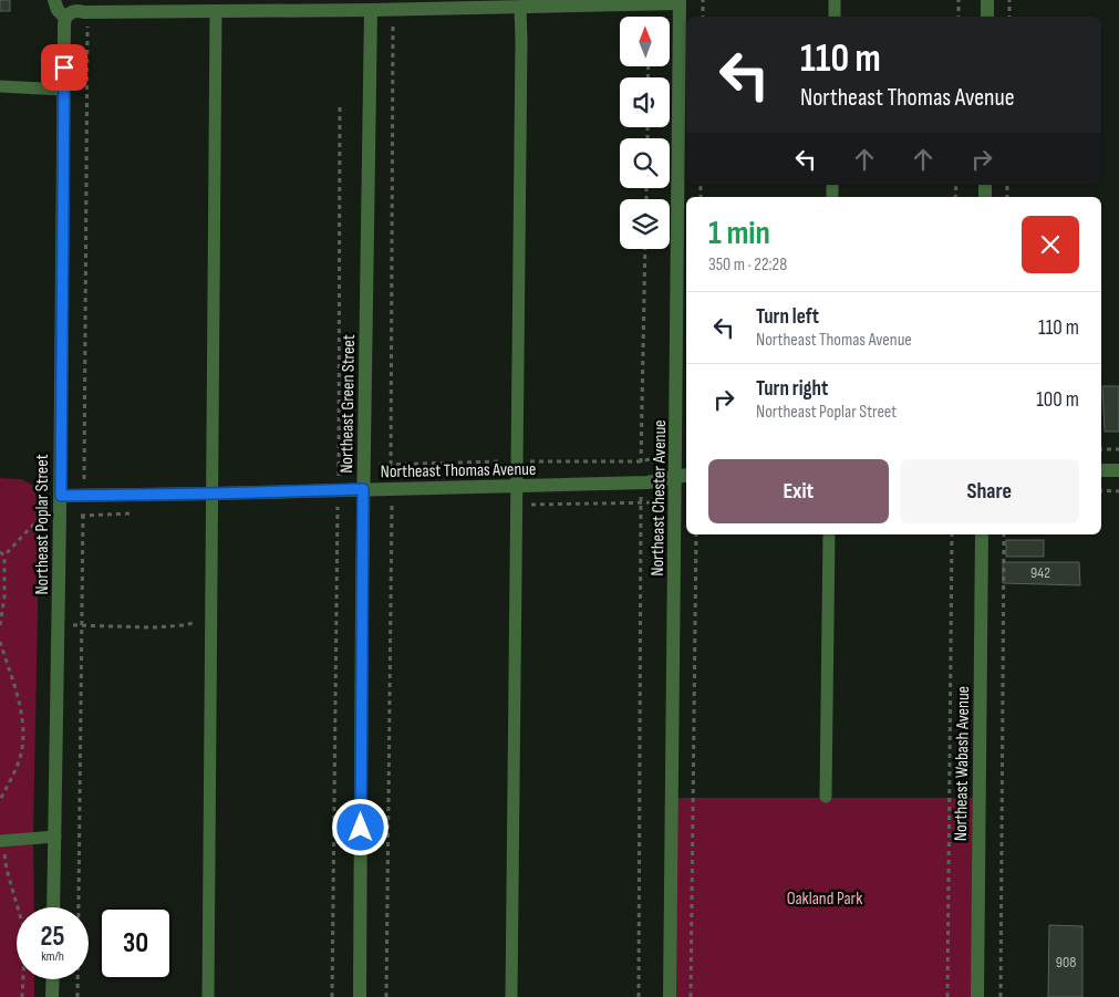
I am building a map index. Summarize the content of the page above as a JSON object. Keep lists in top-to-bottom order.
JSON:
{
  "streets": {
    "street": [
      "Northeast Green Street",
      "Northeast Thomas Avenue",
      "Northeast Chester Avenue",
      "Northeast Poplar Street",
      "Northeast Wabash Avenue"
    ]
  },
  "crossings": [
    ["Northeast Green Street", "Northeast Thomas Avenue"],
    ["Northeast Thomas Avenue", "Northeast Chester Avenue"],
    ["Northeast Thomas Avenue", "Northeast Poplar Street"]
  ],
  "parks": ["Oakland Park"],
  "house_numbers": ["942", "908"],
  "north": "top",
  "page": {
    "turn": ["110 m", "Northeast Thomas Avenue"],
    "heading": ["1 min", "350 m · 22:28"],
    "list": [
      {
        "name": "Turn left",
        "note": "Northeast Thomas Avenue",
        "value": "110 m"
      },
      {
        "name": "Turn right",
        "note": "Northeast Poplar Street",
        "value": "100 m"
      }
    ],
    "buttons": ["Exit", "Share"],
    "speed": "25 km/h",
    "limit": "30"
  }
}
